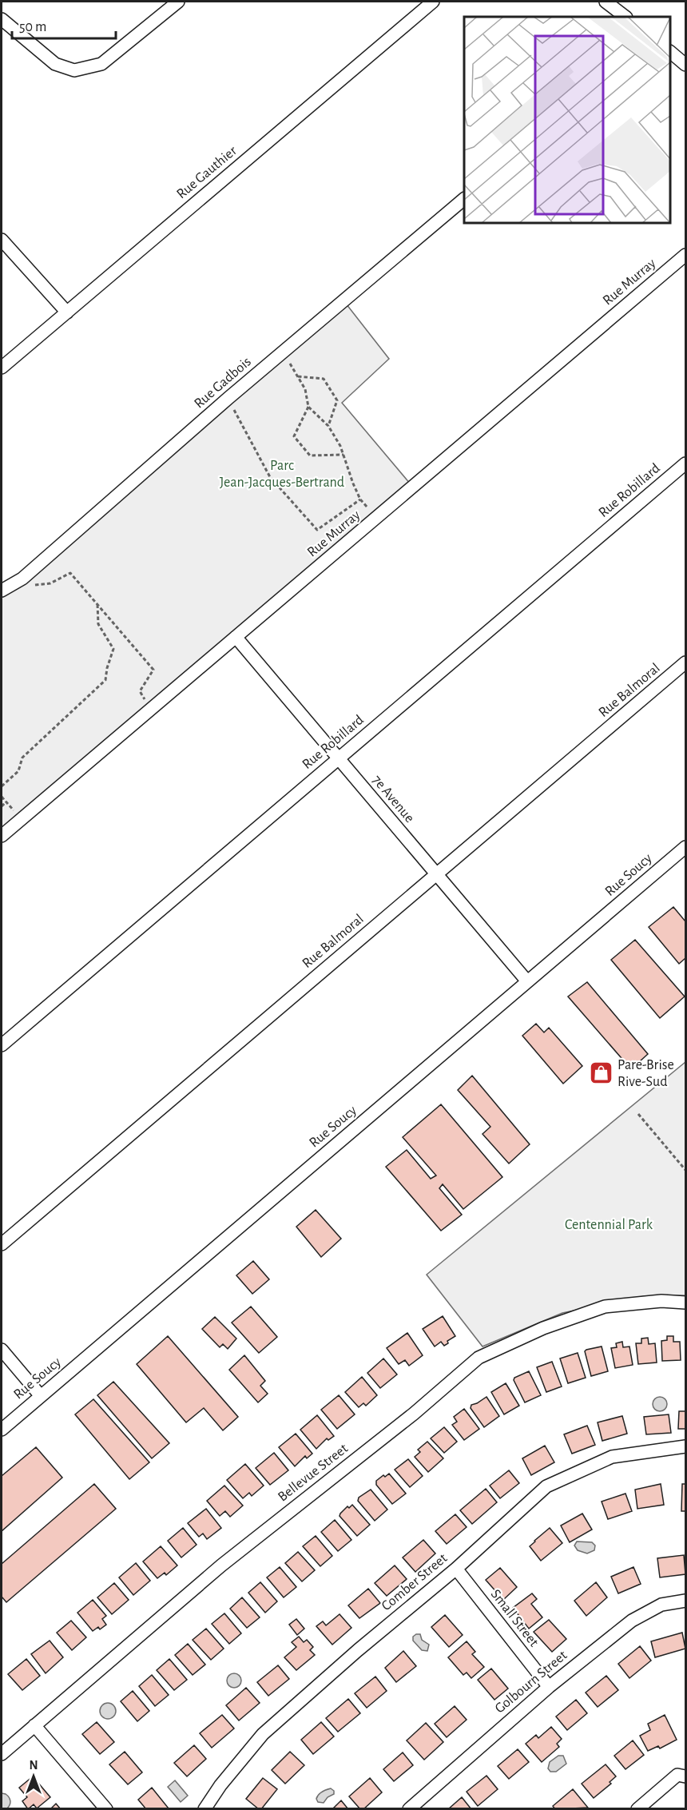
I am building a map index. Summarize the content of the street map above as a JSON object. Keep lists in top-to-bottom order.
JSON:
{
  "streets": {
    "street": [
      "Rue Gauthier",
      "Rue Murray",
      "Rue Gadbois",
      "Rue Robillard",
      "Rue Balmoral",
      "7e Avenue",
      "Rue Soucy",
      "Bellevue Street",
      "Comber Street",
      "Small Street",
      "Golbourn Street"
    ]
  },
  "crossings": [
    ["Rue Murray", "7e Avenue"],
    ["Rue Robillard", "7e Avenue"],
    ["Rue Balmoral", "7e Avenue"],
    ["7e Avenue", "Rue Soucy"],
    ["Comber Street", "Small Street"],
    ["Small Street", "Golbourn Street"]
  ],
  "parks": ["Parc Jean-Jacques-Bertrand", "Centennial Park"],
  "places": {
    "shop": ["Pare-Brise Rive-Sud"]
  },
  "scale_bar": "50 m",
  "north": "top"
}
